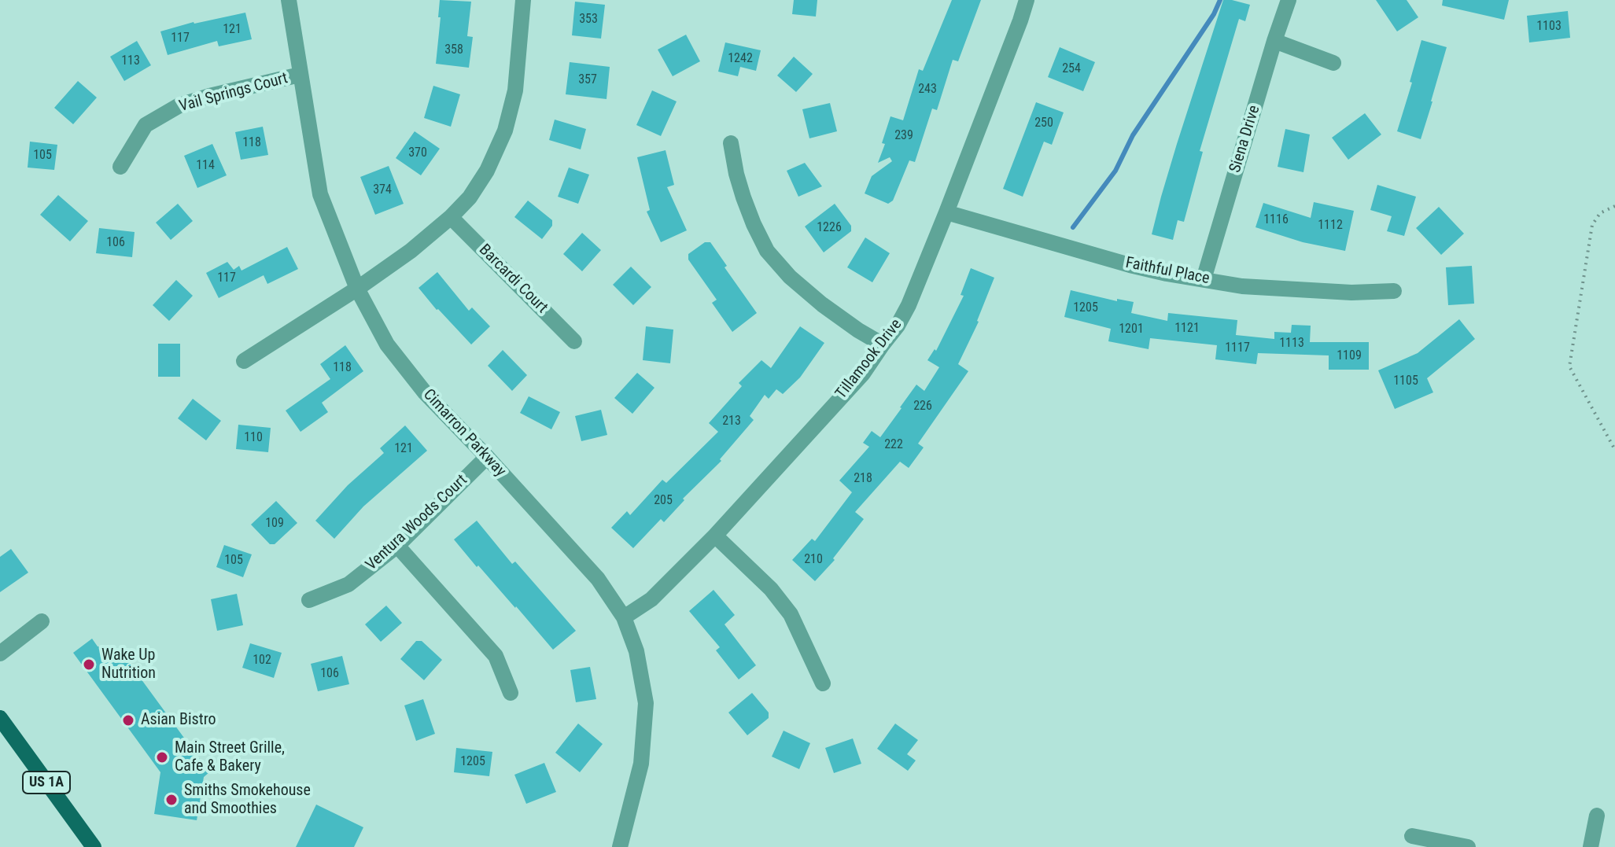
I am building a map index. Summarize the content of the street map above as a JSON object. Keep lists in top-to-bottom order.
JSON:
{
  "streets": {
    "main road": ["US 1A"],
    "street": [
      "Vail Springs Court",
      "Siena Drive",
      "Faithful Place",
      "Barcardi Court",
      "Tillamook Drive",
      "Cimarron Parkway",
      "Ventura Woods Court"
    ]
  },
  "crossings": [
    ["Vail Springs Court", "Cimarron Parkway"],
    ["Siena Drive", "Faithful Place"],
    ["Faithful Place", "Tillamook Drive"],
    ["Tillamook Drive", "Cimarron Parkway"],
    ["Cimarron Parkway", "Ventura Woods Court"]
  ],
  "places": [
    "Wake Up Nutrition",
    "Asian Bistro",
    "Main Street Grille, Cafe & Bakery",
    "Smiths Smokehouse and Smoothies"
  ],
  "house_numbers": [
    "353",
    "1103",
    "121",
    "117",
    "358",
    "1242",
    "113",
    "254",
    "357",
    "243",
    "250",
    "239",
    "118",
    "370",
    "105",
    "114",
    "374",
    "1116",
    "1112",
    "1226",
    "106",
    "117",
    "1205",
    "1121",
    "1201",
    "1113",
    "1117",
    "1109",
    "118",
    "1105",
    "226",
    "213",
    "110",
    "222",
    "121",
    "218",
    "205",
    "109",
    "210",
    "105",
    "102",
    "106",
    "1205"
  ]
}
